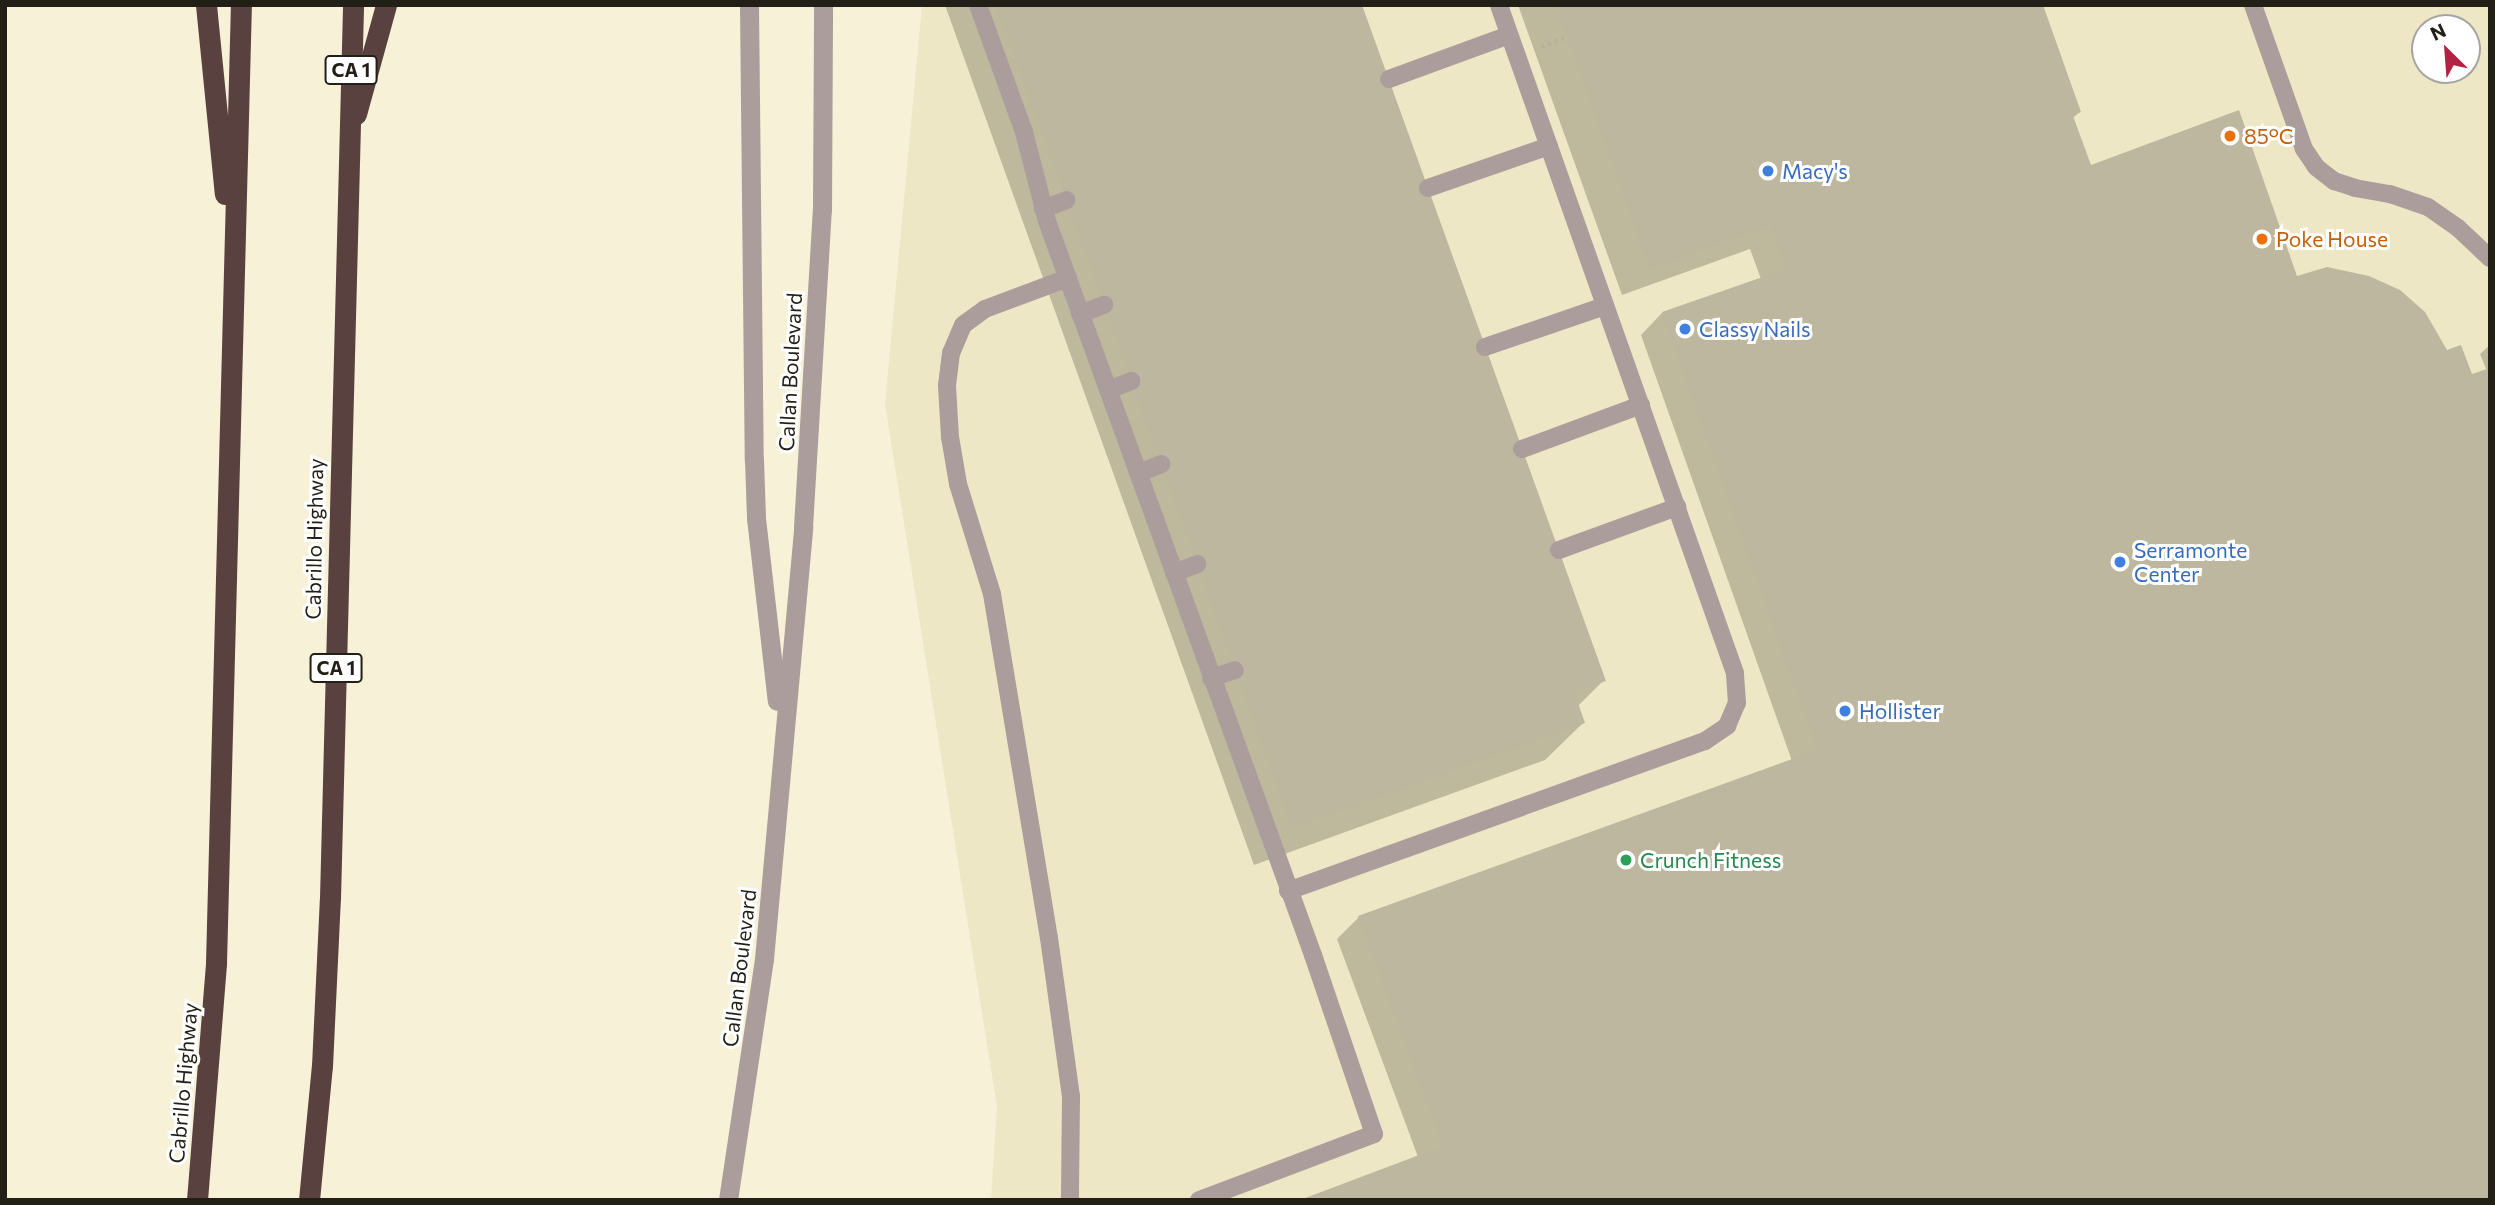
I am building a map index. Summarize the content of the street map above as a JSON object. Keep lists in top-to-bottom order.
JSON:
{
  "streets": {
    "highway": ["CA 1", "Cabrillo Highway"],
    "street": ["Callan Boulevard"]
  },
  "places": [
    "85°C",
    "Macy's",
    "Poke House",
    "Classy Nails",
    "Serramonte Center",
    "Hollister",
    "Crunch Fitness"
  ],
  "north": "top left"
}
